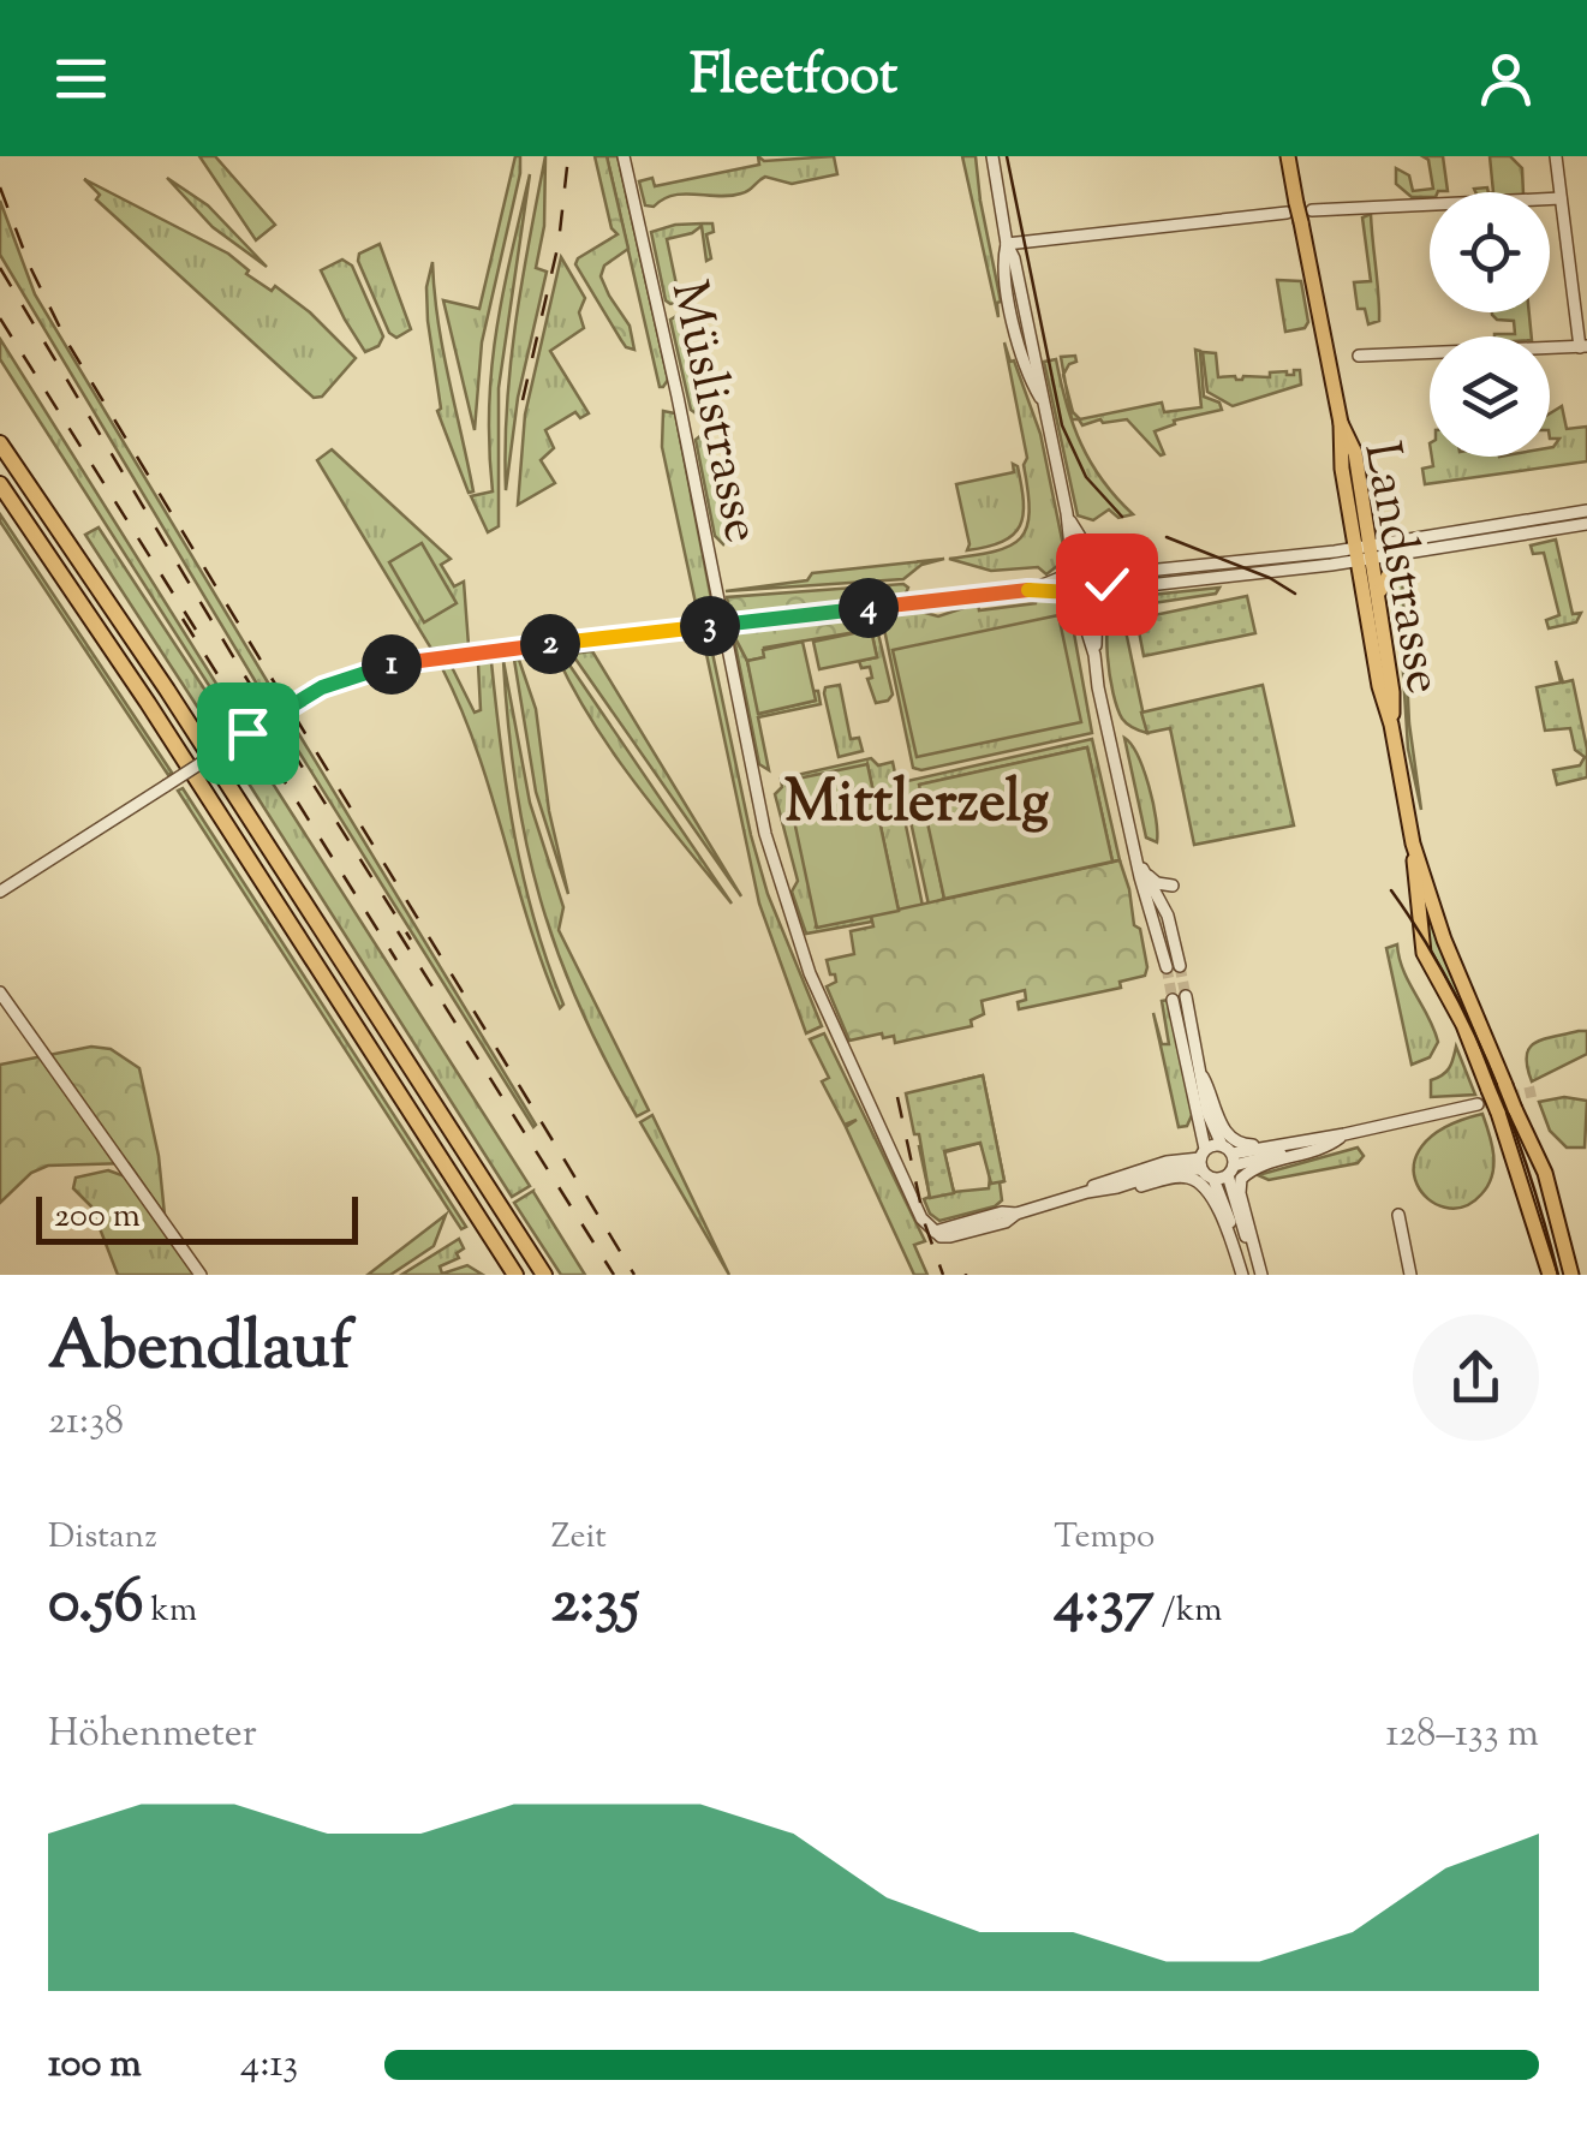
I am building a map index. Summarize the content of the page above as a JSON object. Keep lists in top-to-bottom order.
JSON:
{
  "streets": {
    "main road": ["Landstrasse"],
    "street": ["Müslistrasse"]
  },
  "districts": ["Mittlerzelg"],
  "scale_bar": "200 m",
  "page": {
    "header": "Fleetfoot",
    "pins": [
      "4",
      "3",
      "2",
      "1"
    ],
    "scale": "200 m",
    "heading": ["Abendlauf", "21:38"],
    "stats": [
      ["Distanz", "0.56 km"],
      ["Zeit", "2:35"],
      ["Tempo", "4:37 /km"]
    ],
    "chart": ["Höhenmeter", "128–133 m"],
    "list": [
      {
        "name": "100 m",
        "note": "4:13"
      }
    ]
  }
}
